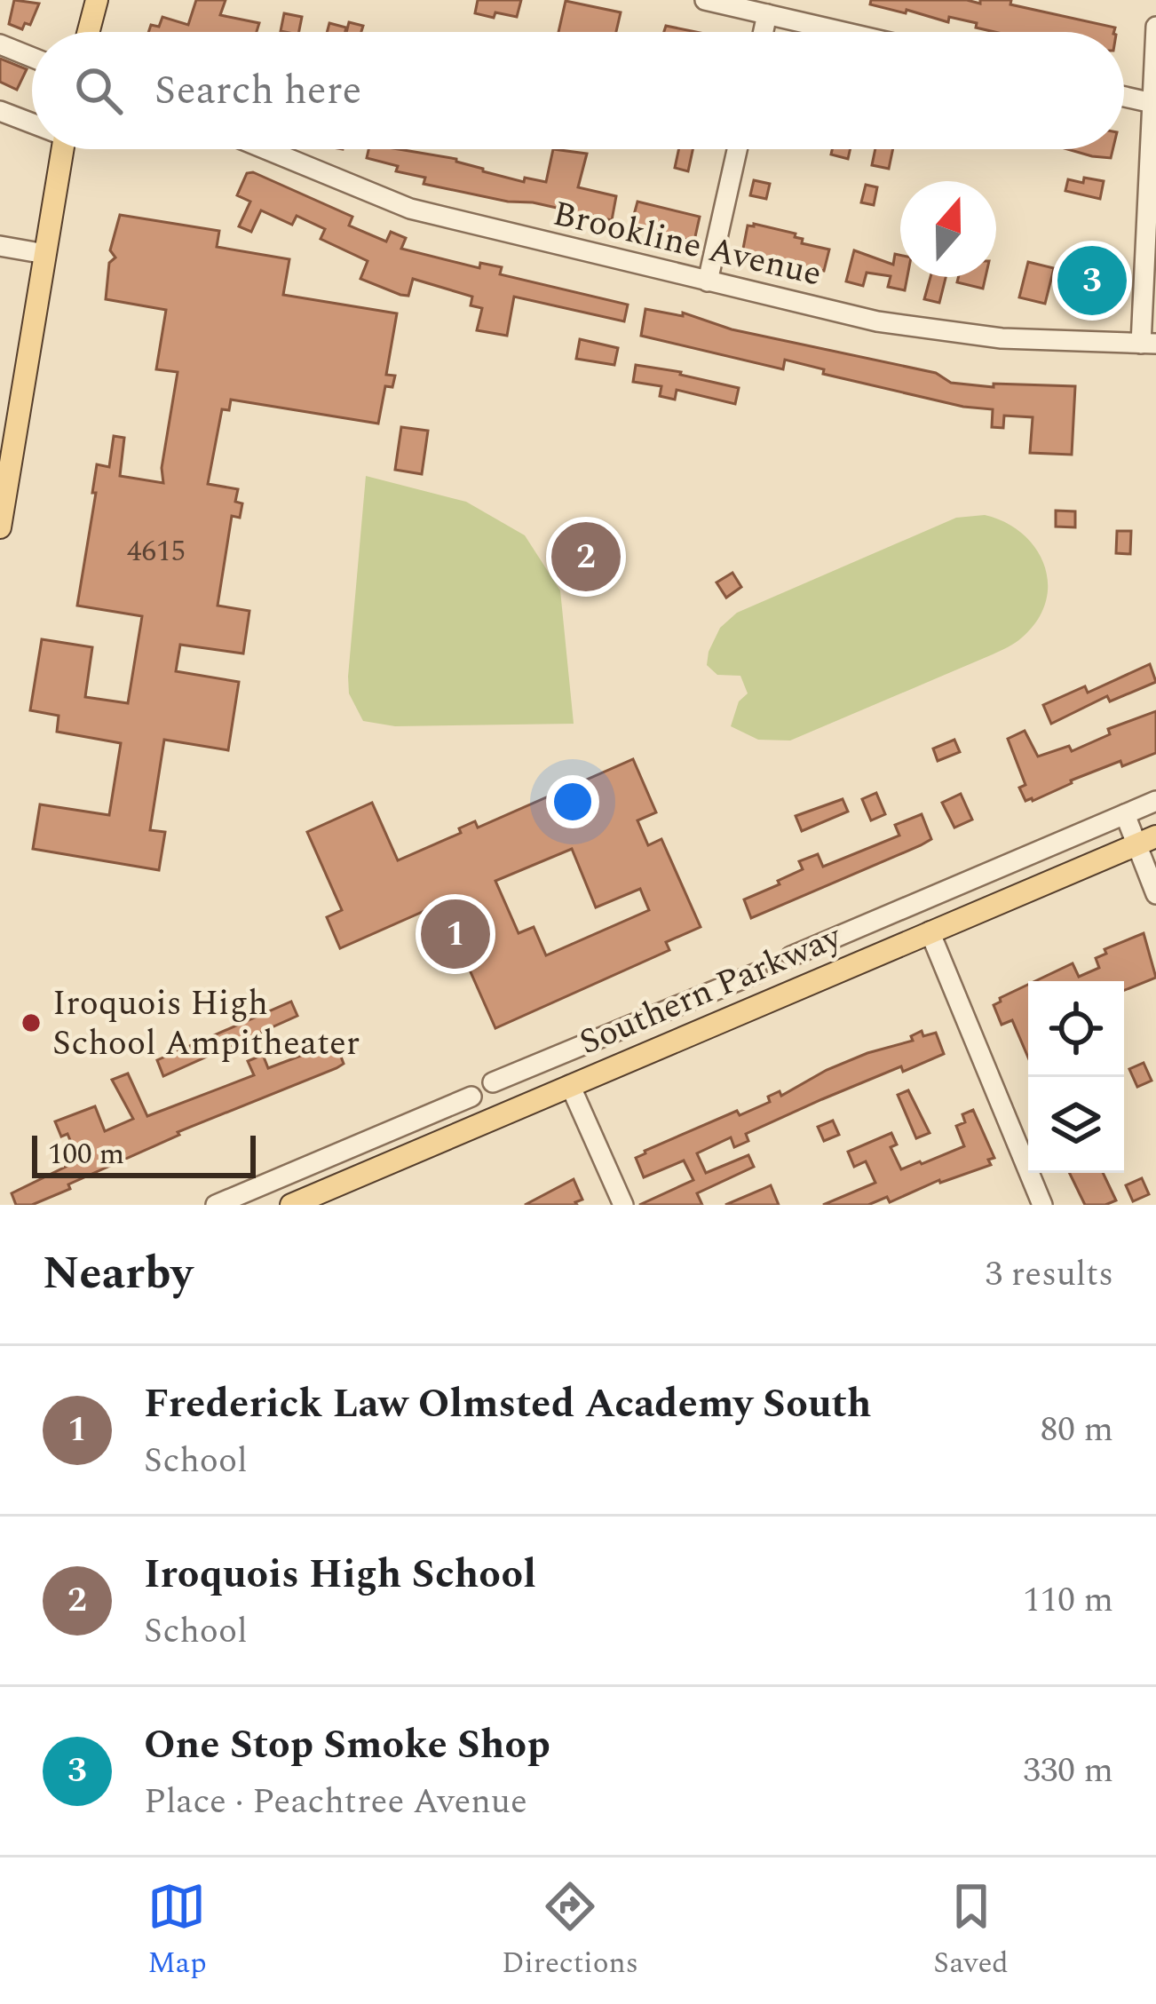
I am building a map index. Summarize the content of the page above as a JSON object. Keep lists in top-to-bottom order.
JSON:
{
  "streets": {
    "main road": ["Southern Parkway"],
    "street": ["Brookline Avenue"]
  },
  "places": ["Iroquois High School Ampitheater"],
  "house_numbers": ["4615"],
  "scale_bar": "100 m",
  "north": "top",
  "page": {
    "search": "Search here",
    "pins": ["3", "2", "1"],
    "scale": "100 m",
    "heading": ["Nearby", "3 results"],
    "list": [
      {
        "mark": "1",
        "name": "Frederick Law Olmsted Academy South",
        "note": "School",
        "value": "80 m"
      },
      {
        "mark": "2",
        "name": "Iroquois High School",
        "note": "School",
        "value": "110 m"
      },
      {
        "mark": "3",
        "name": "One Stop Smoke Shop",
        "note": "Place · Peachtree Avenue",
        "value": "330 m"
      }
    ],
    "nav": ["Map", "Directions", "Saved"]
  }
}
